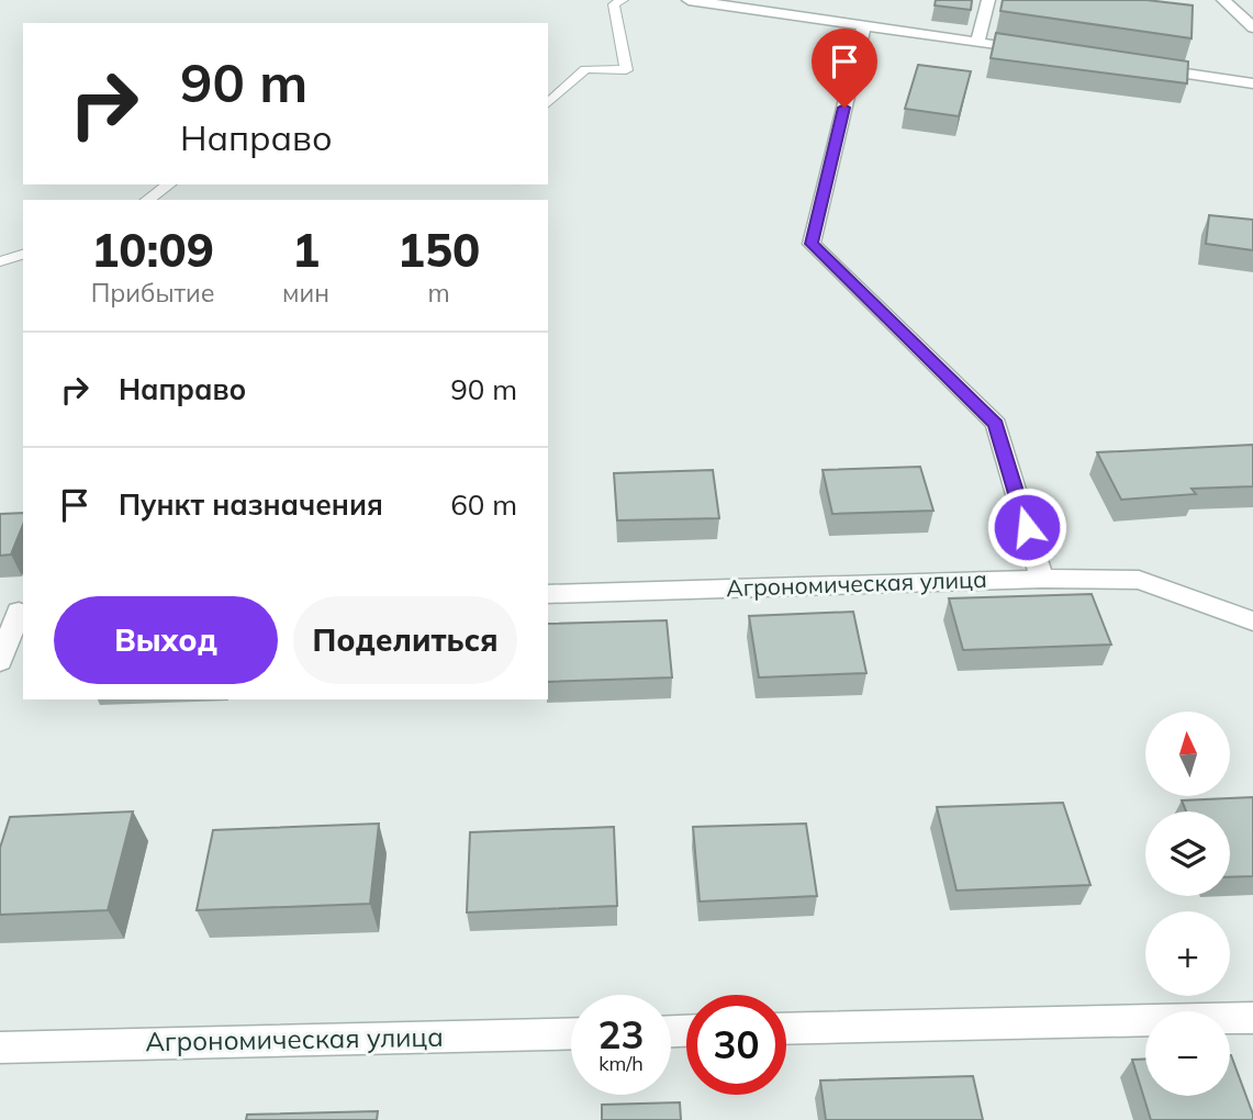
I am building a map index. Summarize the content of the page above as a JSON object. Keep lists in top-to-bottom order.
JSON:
{
  "streets": {
    "street": ["Агрономическая улица"]
  },
  "north": "top",
  "page": {
    "turn": ["90 m", "Направо"],
    "eta": [
      "10:09",
      "Прибытие",
      "1",
      "мин",
      "150",
      "m"
    ],
    "list": [
      {
        "name": "Направо",
        "value": "90 m"
      },
      {
        "name": "Пункт назначения",
        "value": "60 m"
      }
    ],
    "buttons": ["Выход", "Поделиться"],
    "map_buttons": ["+", "−"],
    "speed": "23 km/h",
    "limit": "30"
  }
}
